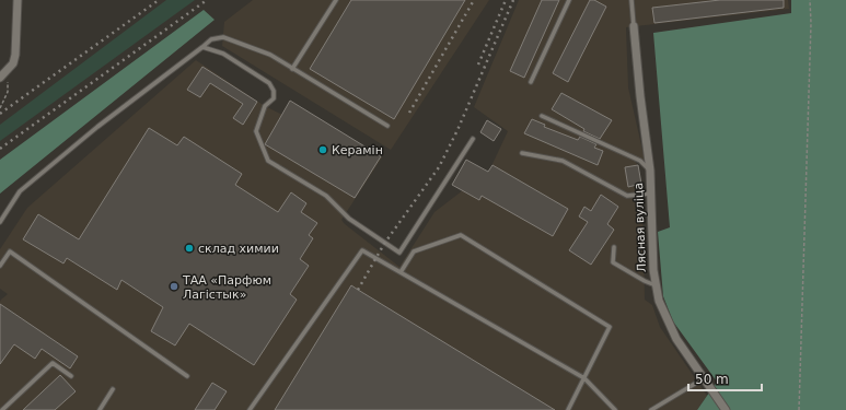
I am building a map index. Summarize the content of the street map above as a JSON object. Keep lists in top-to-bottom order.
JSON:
{
  "streets": {
    "street": ["Лясная вуліца"]
  },
  "places": ["Керамін", "склад химии", "ТАА «Парфюм Лагістык»"],
  "scale_bar": "50 m"
}
